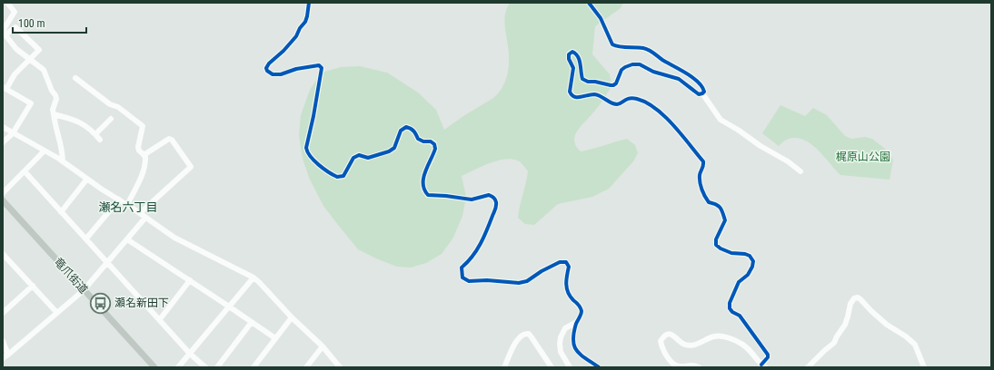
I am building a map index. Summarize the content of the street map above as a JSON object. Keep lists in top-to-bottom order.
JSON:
{
  "streets": {
    "main road": ["竜爪街道"]
  },
  "districts": ["瀬名六丁目"],
  "parks": ["梶原山公園"],
  "places": {
    "bus stop": ["瀬名新田下"]
  },
  "scale_bar": "100 m"
}
